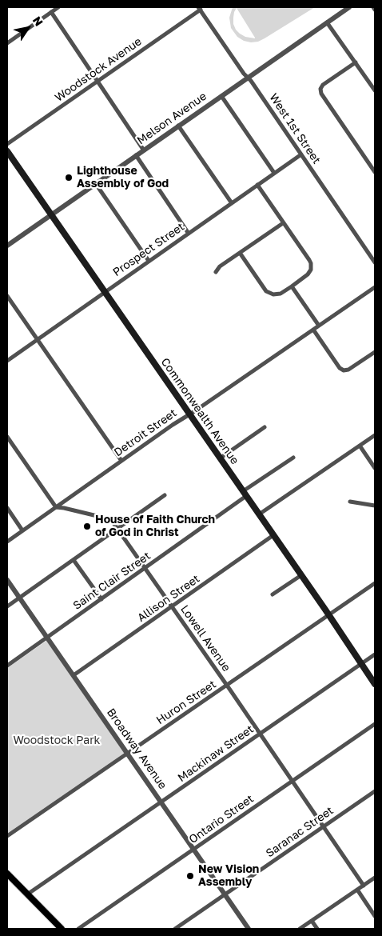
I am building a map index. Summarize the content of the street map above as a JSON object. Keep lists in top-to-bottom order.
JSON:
{
  "streets": {
    "main road": ["Commonwealth Avenue"],
    "street": [
      "Woodstock Avenue",
      "Melson Avenue",
      "West 1st Street",
      "Prospect Street",
      "Detroit Street",
      "Saint Clair Street",
      "Allison Street",
      "Lowell Avenue",
      "Huron Street",
      "Broadway Avenue",
      "Mackinaw Street",
      "Ontario Street",
      "Saranac Street"
    ]
  },
  "crossings": [
    ["Woodstock Avenue", "West 1st Street"],
    ["Melson Avenue", "West 1st Street"],
    ["Melson Avenue", "Commonwealth Avenue"],
    ["West 1st Street", "Prospect Street"],
    ["Prospect Street", "Commonwealth Avenue"],
    ["Commonwealth Avenue", "Detroit Street"],
    ["Commonwealth Avenue", "Saint Clair Street"],
    ["Commonwealth Avenue", "Allison Street"],
    ["Commonwealth Avenue", "Huron Street"],
    ["Commonwealth Avenue", "Mackinaw Street"],
    ["Detroit Street", "Lowell Avenue"],
    ["Saint Clair Street", "Lowell Avenue"],
    ["Saint Clair Street", "Broadway Avenue"],
    ["Allison Street", "Lowell Avenue"],
    ["Allison Street", "Broadway Avenue"],
    ["Lowell Avenue", "Huron Street"],
    ["Lowell Avenue", "Mackinaw Street"],
    ["Lowell Avenue", "Ontario Street"],
    ["Lowell Avenue", "Saranac Street"],
    ["Huron Street", "Broadway Avenue"],
    ["Broadway Avenue", "Mackinaw Street"],
    ["Broadway Avenue", "Ontario Street"],
    ["Broadway Avenue", "Saranac Street"]
  ],
  "parks": ["Woodstock Park"],
  "places": ["Lighthouse Assembly of God", "House of Faith Church of God in Christ", "New Vision Assembly"],
  "north": "top right"
}
